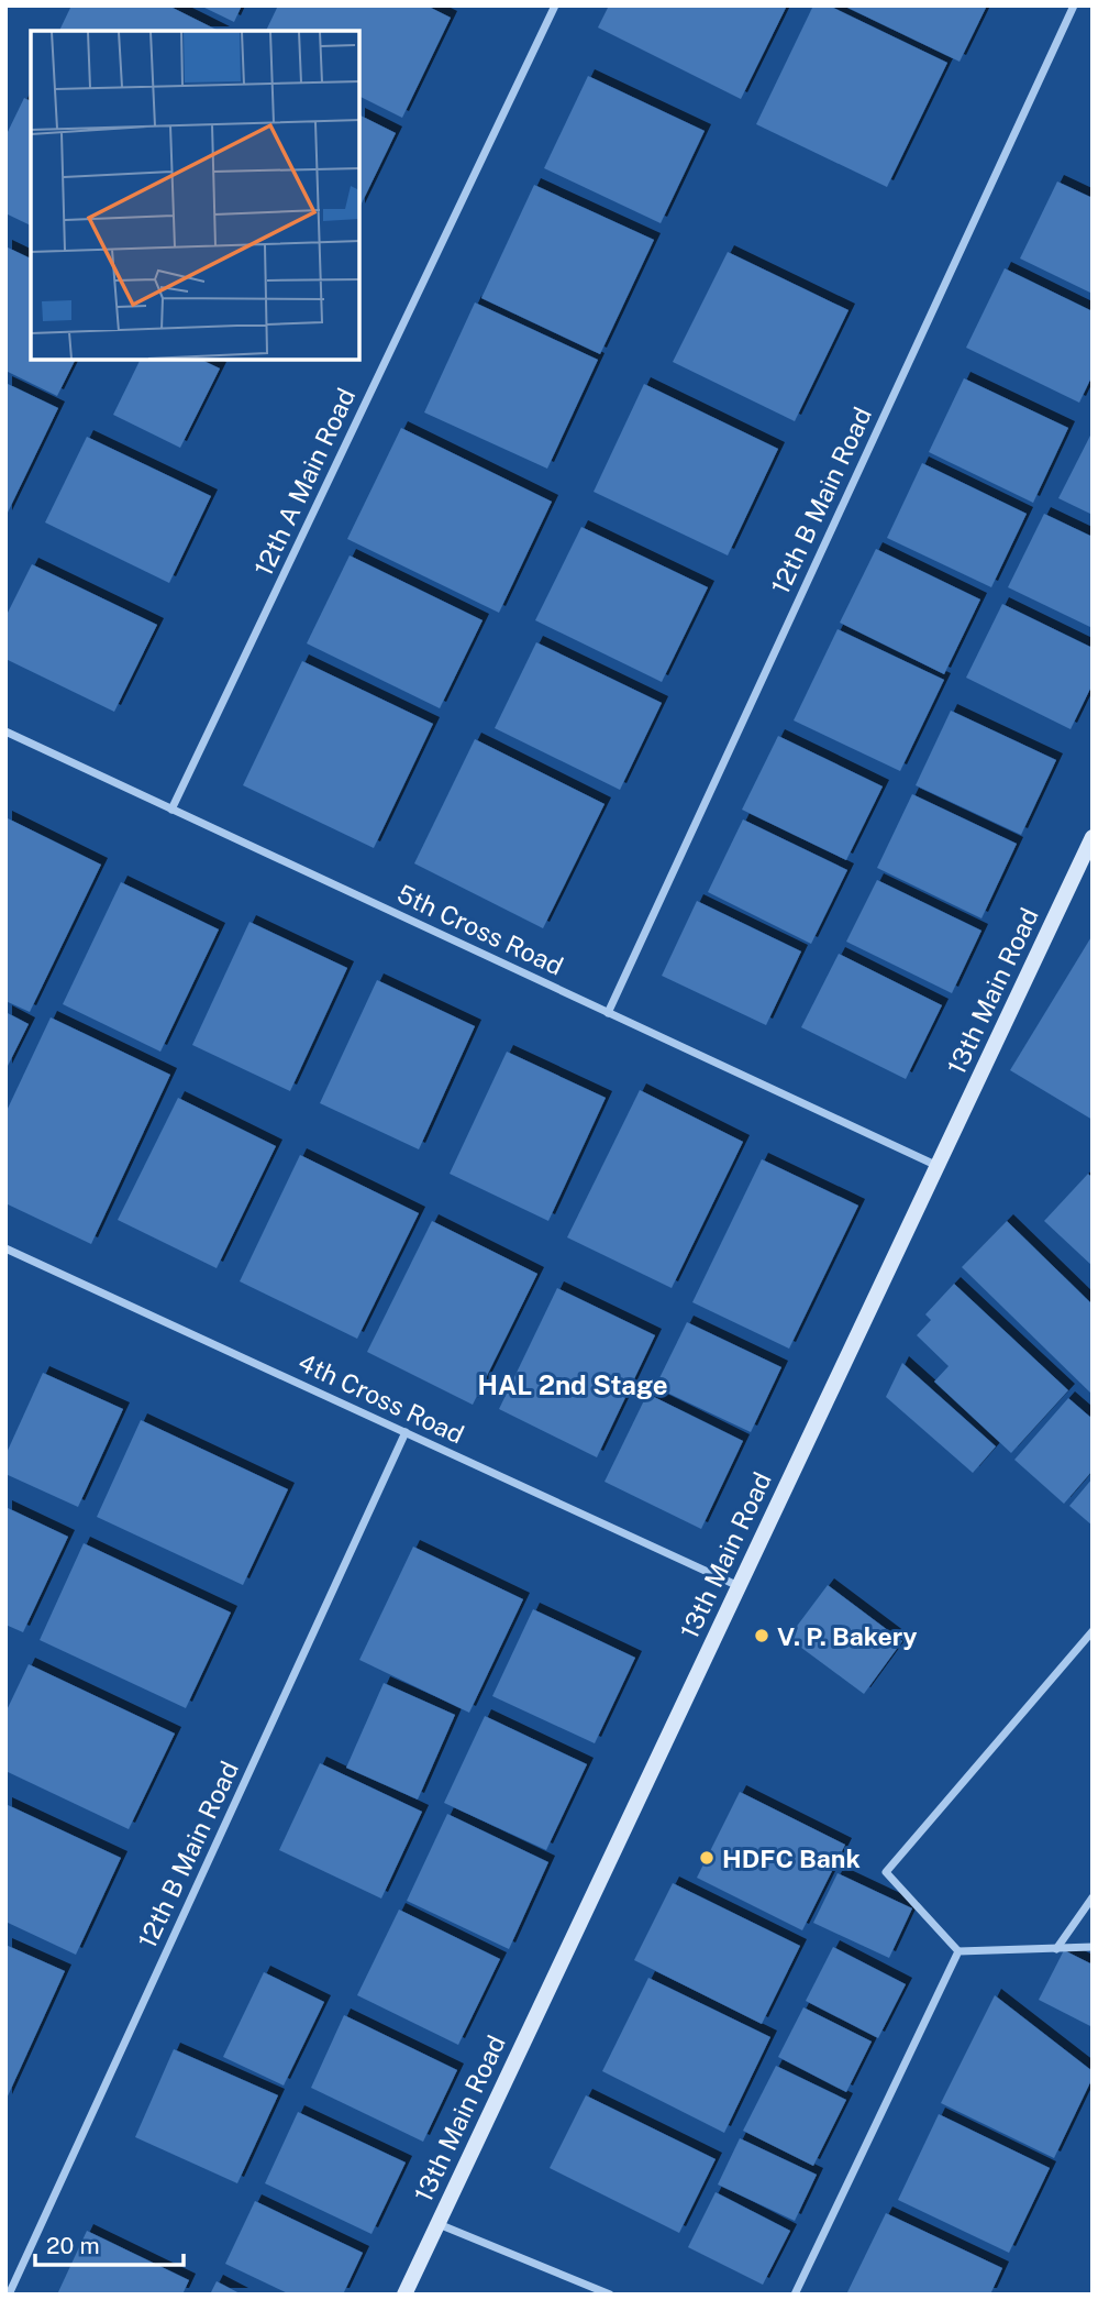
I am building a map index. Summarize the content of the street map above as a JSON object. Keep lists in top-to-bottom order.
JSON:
{
  "streets": {
    "street": [
      "12th A Main Road",
      "12th B Main Road",
      "5th Cross Road",
      "13th Main Road",
      "4th Cross Road"
    ]
  },
  "crossings": [
    ["12th A Main Road", "5th Cross Road"],
    ["12th B Main Road", "5th Cross Road"],
    ["12th B Main Road", "4th Cross Road"],
    ["5th Cross Road", "13th Main Road"],
    ["13th Main Road", "4th Cross Road"]
  ],
  "districts": ["HAL 2nd Stage"],
  "places": ["V. P. Bakery", "HDFC Bank"],
  "scale_bar": "20 m"
}
